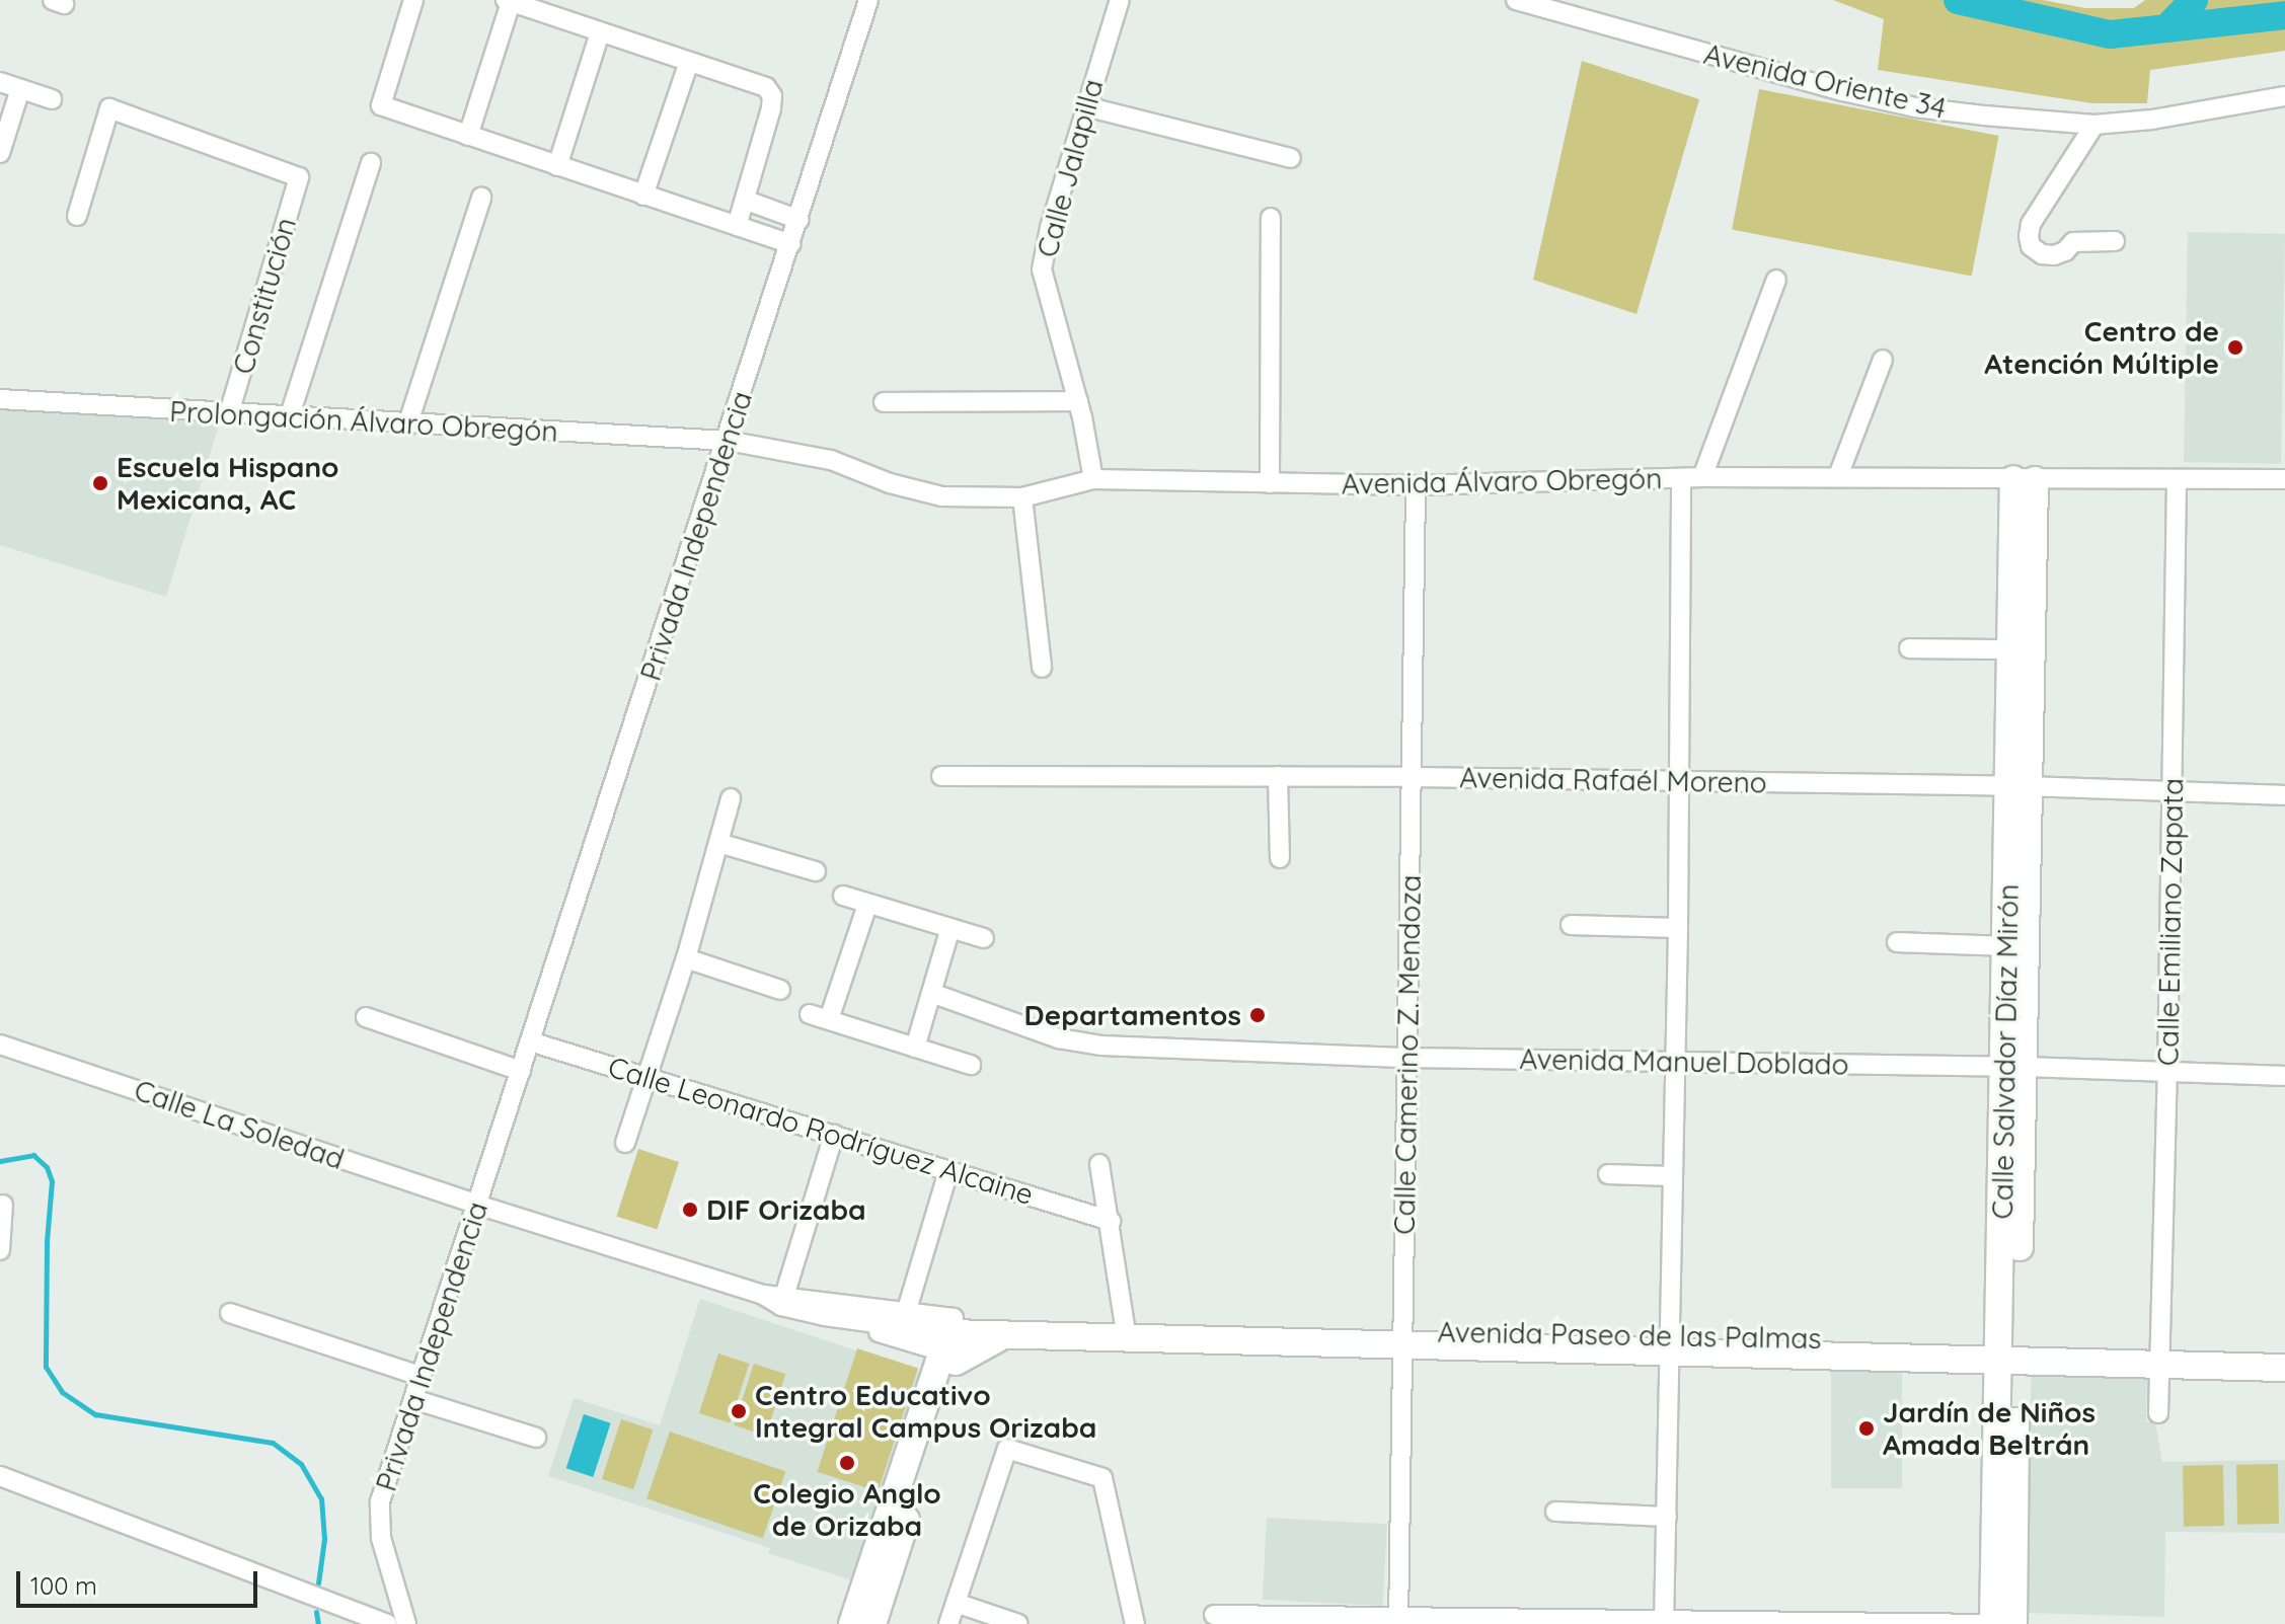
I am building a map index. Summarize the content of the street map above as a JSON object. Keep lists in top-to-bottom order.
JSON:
{
  "streets": {
    "street": [
      "Avenida Oriente 34",
      "Calle Jalapilla",
      "Constitución",
      "Prolongación Álvaro Obregón",
      "Avenida Álvaro Obregón",
      "Privada Independencia",
      "Avenida Rafaél Moreno",
      "Calle Emiliano Zapata",
      "Calle Salvador Díaz Mirón",
      "Calle Camerino Z. Mendoza",
      "Avenida Manuel Doblado",
      "Calle La Soledad",
      "Calle Leonardo Rodríguez Alcaine",
      "Avenida Paseo de las Palmas"
    ]
  },
  "crossings": [
    ["Calle Jalapilla", "Avenida Álvaro Obregón"],
    ["Constitución", "Prolongación Álvaro Obregón"],
    ["Prolongación Álvaro Obregón", "Avenida Álvaro Obregón"],
    ["Prolongación Álvaro Obregón", "Privada Independencia"],
    ["Avenida Álvaro Obregón", "Privada Independencia"],
    ["Avenida Álvaro Obregón", "Calle Emiliano Zapata"],
    ["Avenida Álvaro Obregón", "Calle Salvador Díaz Mirón"],
    ["Avenida Álvaro Obregón", "Calle Camerino Z. Mendoza"],
    ["Privada Independencia", "Calle La Soledad"],
    ["Privada Independencia", "Calle Leonardo Rodríguez Alcaine"],
    ["Privada Independencia", "Avenida Paseo de las Palmas"],
    ["Avenida Rafaél Moreno", "Calle Emiliano Zapata"],
    ["Avenida Rafaél Moreno", "Calle Salvador Díaz Mirón"],
    ["Avenida Rafaél Moreno", "Calle Camerino Z. Mendoza"],
    ["Calle Emiliano Zapata", "Avenida Manuel Doblado"],
    ["Calle Emiliano Zapata", "Avenida Paseo de las Palmas"],
    ["Calle Salvador Díaz Mirón", "Avenida Manuel Doblado"],
    ["Calle Salvador Díaz Mirón", "Avenida Paseo de las Palmas"],
    ["Calle Camerino Z. Mendoza", "Avenida Manuel Doblado"],
    ["Calle Camerino Z. Mendoza", "Avenida Paseo de las Palmas"],
    ["Calle La Soledad", "Avenida Paseo de las Palmas"]
  ],
  "places": [
    "Centro de Atención Múltiple",
    "Escuela Hispano Mexicana, AC",
    "Departamentos",
    "DIF Orizaba",
    "Centro Educativo Integral Campus Orizaba",
    "Jardín de Niños Amada Beltrán",
    "Colegio Anglo de Orizaba"
  ],
  "scale_bar": "100 m"
}
